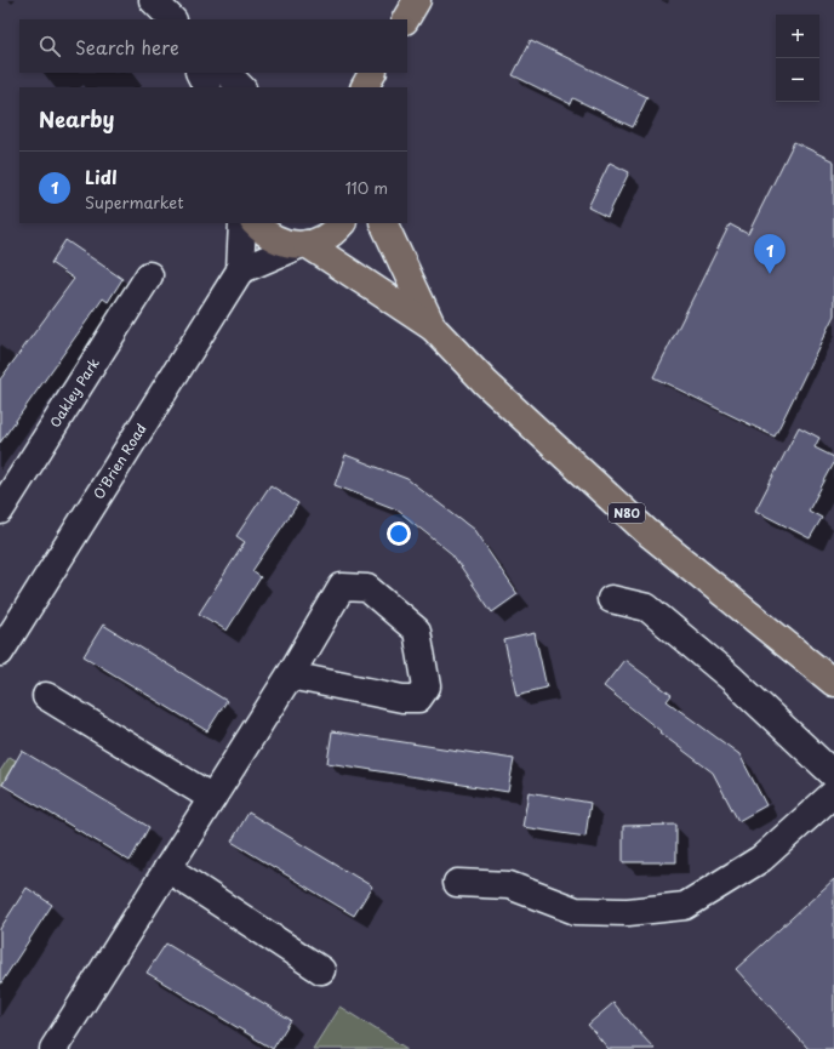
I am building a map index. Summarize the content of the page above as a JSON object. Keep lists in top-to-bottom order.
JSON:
{
  "streets": {
    "main road": ["N80"],
    "street": ["Oakley Park", "O'Brien Road"]
  },
  "page": {
    "map_buttons": ["+", "−"],
    "search": "Search here",
    "heading": "Nearby",
    "list": [
      {
        "mark": "1",
        "name": "Lidl",
        "note": "Supermarket",
        "value": "110 m"
      }
    ],
    "pins": "1"
  }
}
